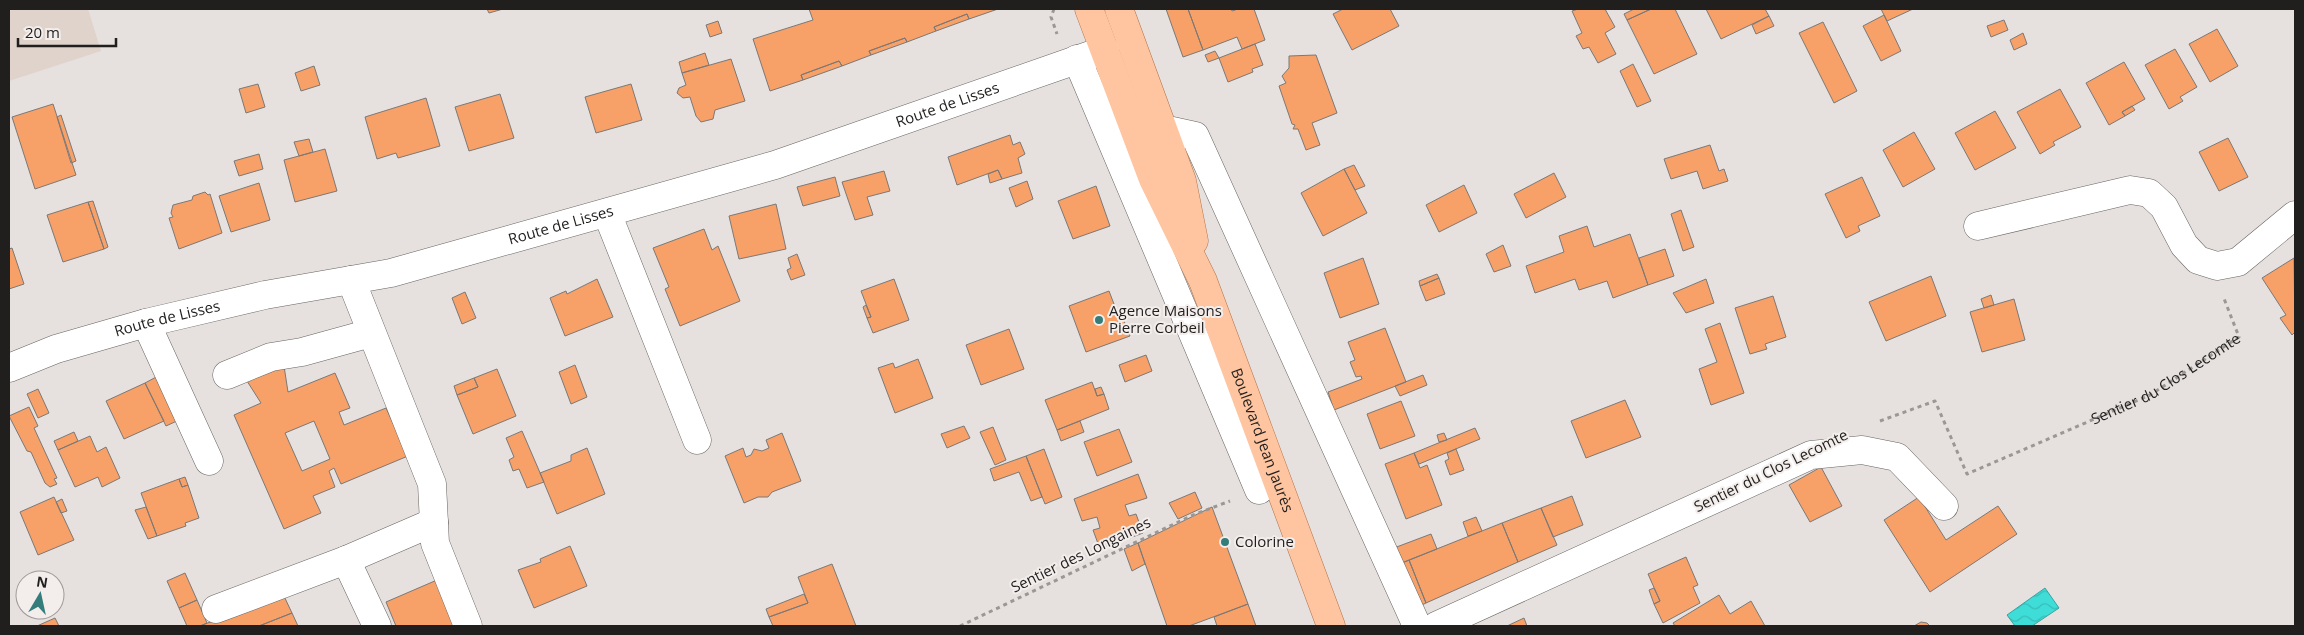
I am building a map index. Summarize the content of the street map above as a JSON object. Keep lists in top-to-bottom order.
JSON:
{
  "streets": {
    "main road": ["Boulevard Jean Jaurès"],
    "street": ["Route de Lisses", "Sentier du Clos Lecomte"],
    "path": ["Sentier des Longaines"]
  },
  "crossings": [
    ["Route de Lisses", "Boulevard Jean Jaurès"]
  ],
  "places": ["Agence Maisons Pierre Corbeil", "Colorine"],
  "scale_bar": "20 m",
  "north": "top"
}
